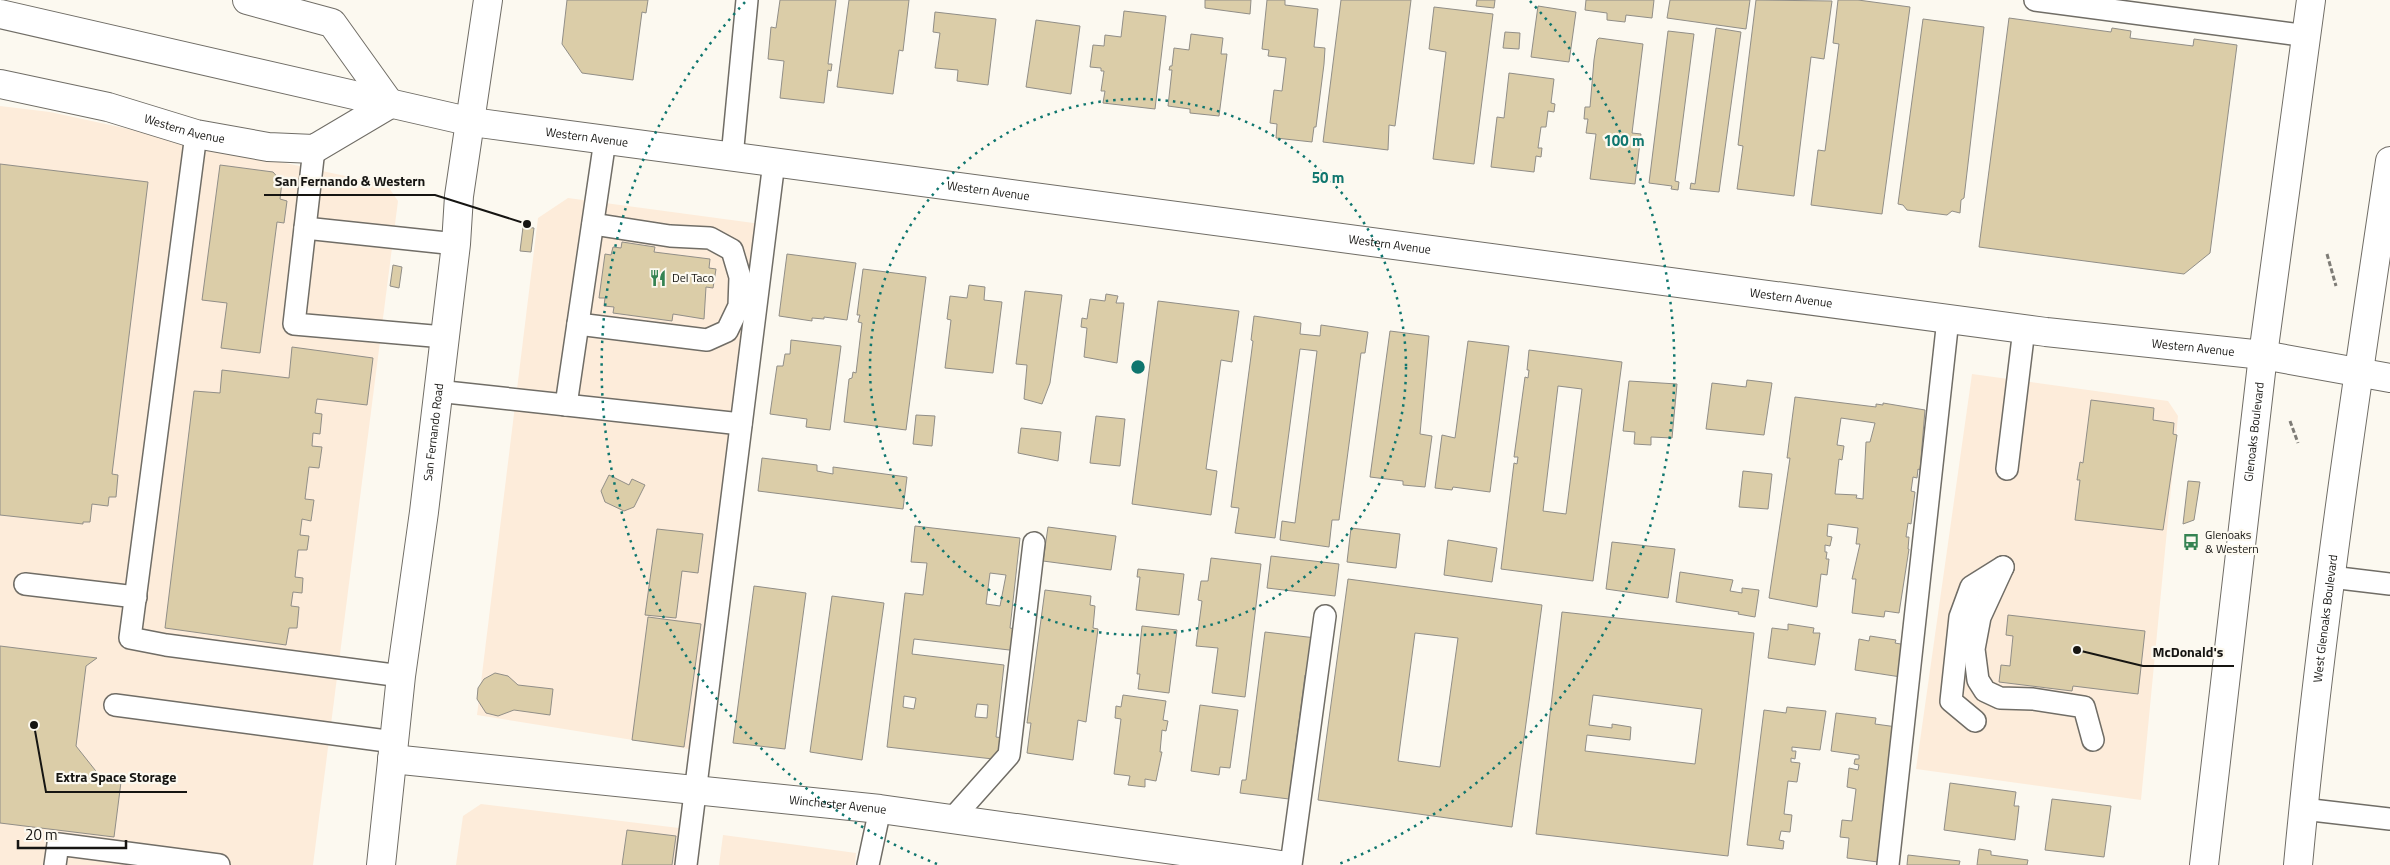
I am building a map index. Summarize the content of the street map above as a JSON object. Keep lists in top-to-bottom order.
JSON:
{
  "streets": {
    "main road": [
      "Western Avenue",
      "San Fernando Road",
      "Glenoaks Boulevard",
      "West Glenoaks Boulevard",
      "Winchester Avenue"
    ]
  },
  "crossings": [
    ["Western Avenue", "San Fernando Road"],
    ["Western Avenue", "Glenoaks Boulevard"],
    ["Western Avenue", "West Glenoaks Boulevard"],
    ["San Fernando Road", "Winchester Avenue"]
  ],
  "places": {
    "other": ["San Fernando & Western", "McDonald's", "Extra Space Storage"],
    "restaurant": ["Del Taco"],
    "bus stop": ["Glenoaks & Western"]
  },
  "scale_bar": "20 m",
  "rings": ["100 m", "50 m"]
}
